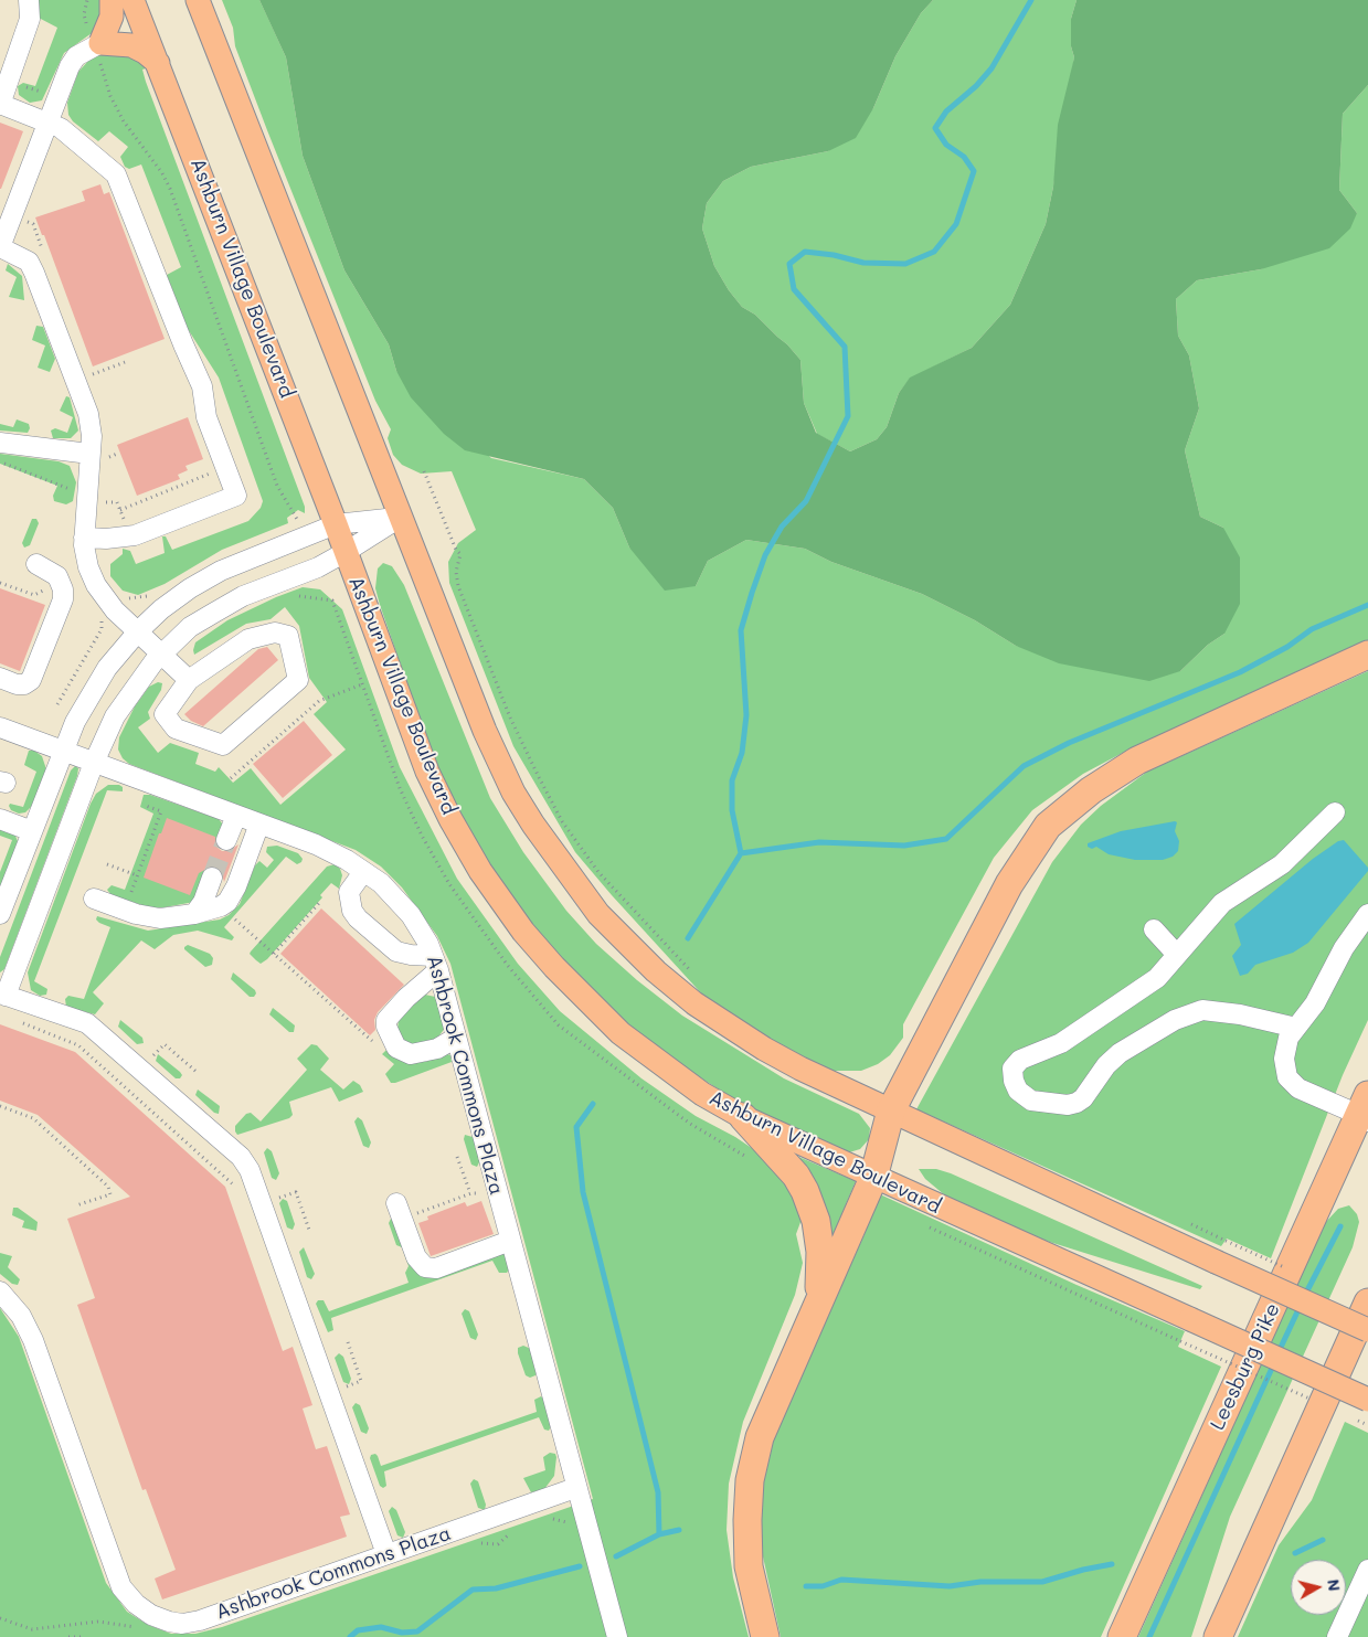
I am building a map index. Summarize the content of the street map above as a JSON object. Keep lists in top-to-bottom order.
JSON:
{
  "streets": {
    "highway": ["Leesburg Pike"],
    "main road": ["Ashburn Village Boulevard"],
    "street": ["Ashbrook Commons Plaza"]
  },
  "north": "right"
}
